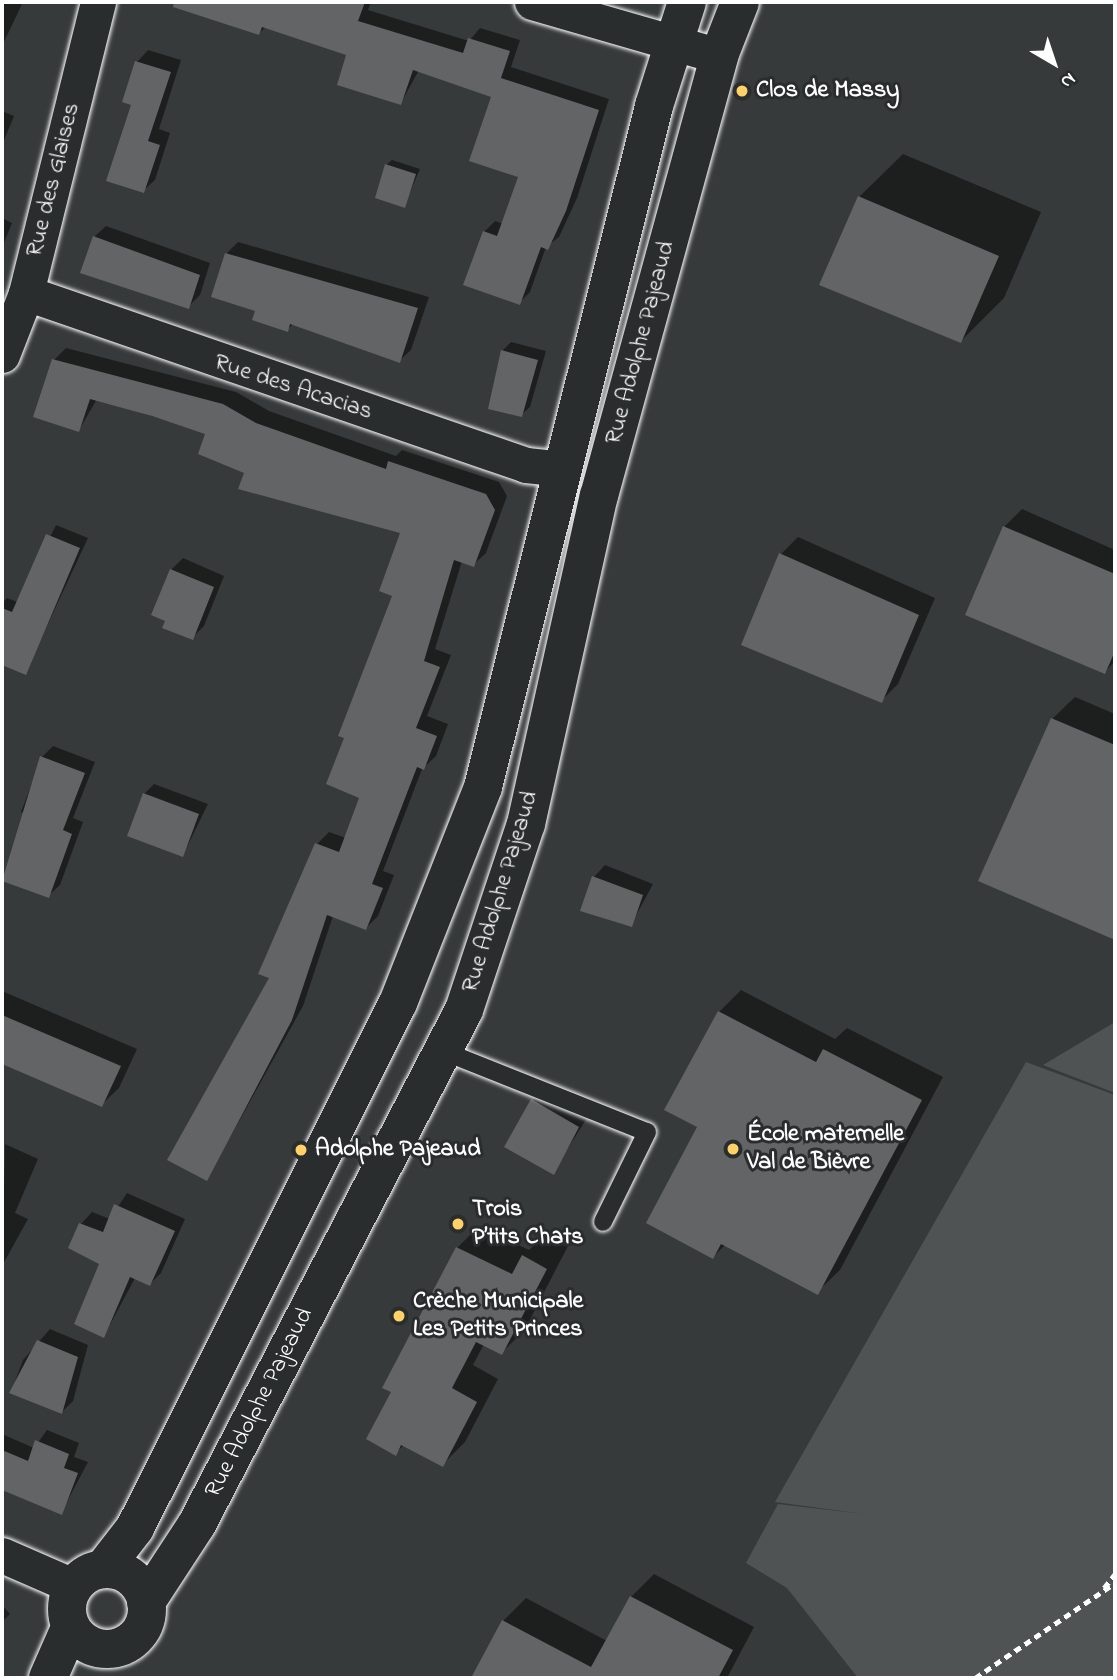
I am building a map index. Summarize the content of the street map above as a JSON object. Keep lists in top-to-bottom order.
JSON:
{
  "streets": {
    "main road": ["Rue Adolphe Pajeaud"],
    "street": ["Rue des Glaises", "Rue des Acacias"]
  },
  "crossings": [
    ["Rue des Glaises", "Rue des Acacias"],
    ["Rue Adolphe Pajeaud", "Rue des Acacias"]
  ],
  "places": [
    "Clos de Massy",
    "École maternelle Val de Bièvre",
    "Adolphe Pajeaud",
    "Trois P’tits Chats",
    "Crèche Municipale Les Petits Princes"
  ],
  "north": "bottom right"
}
